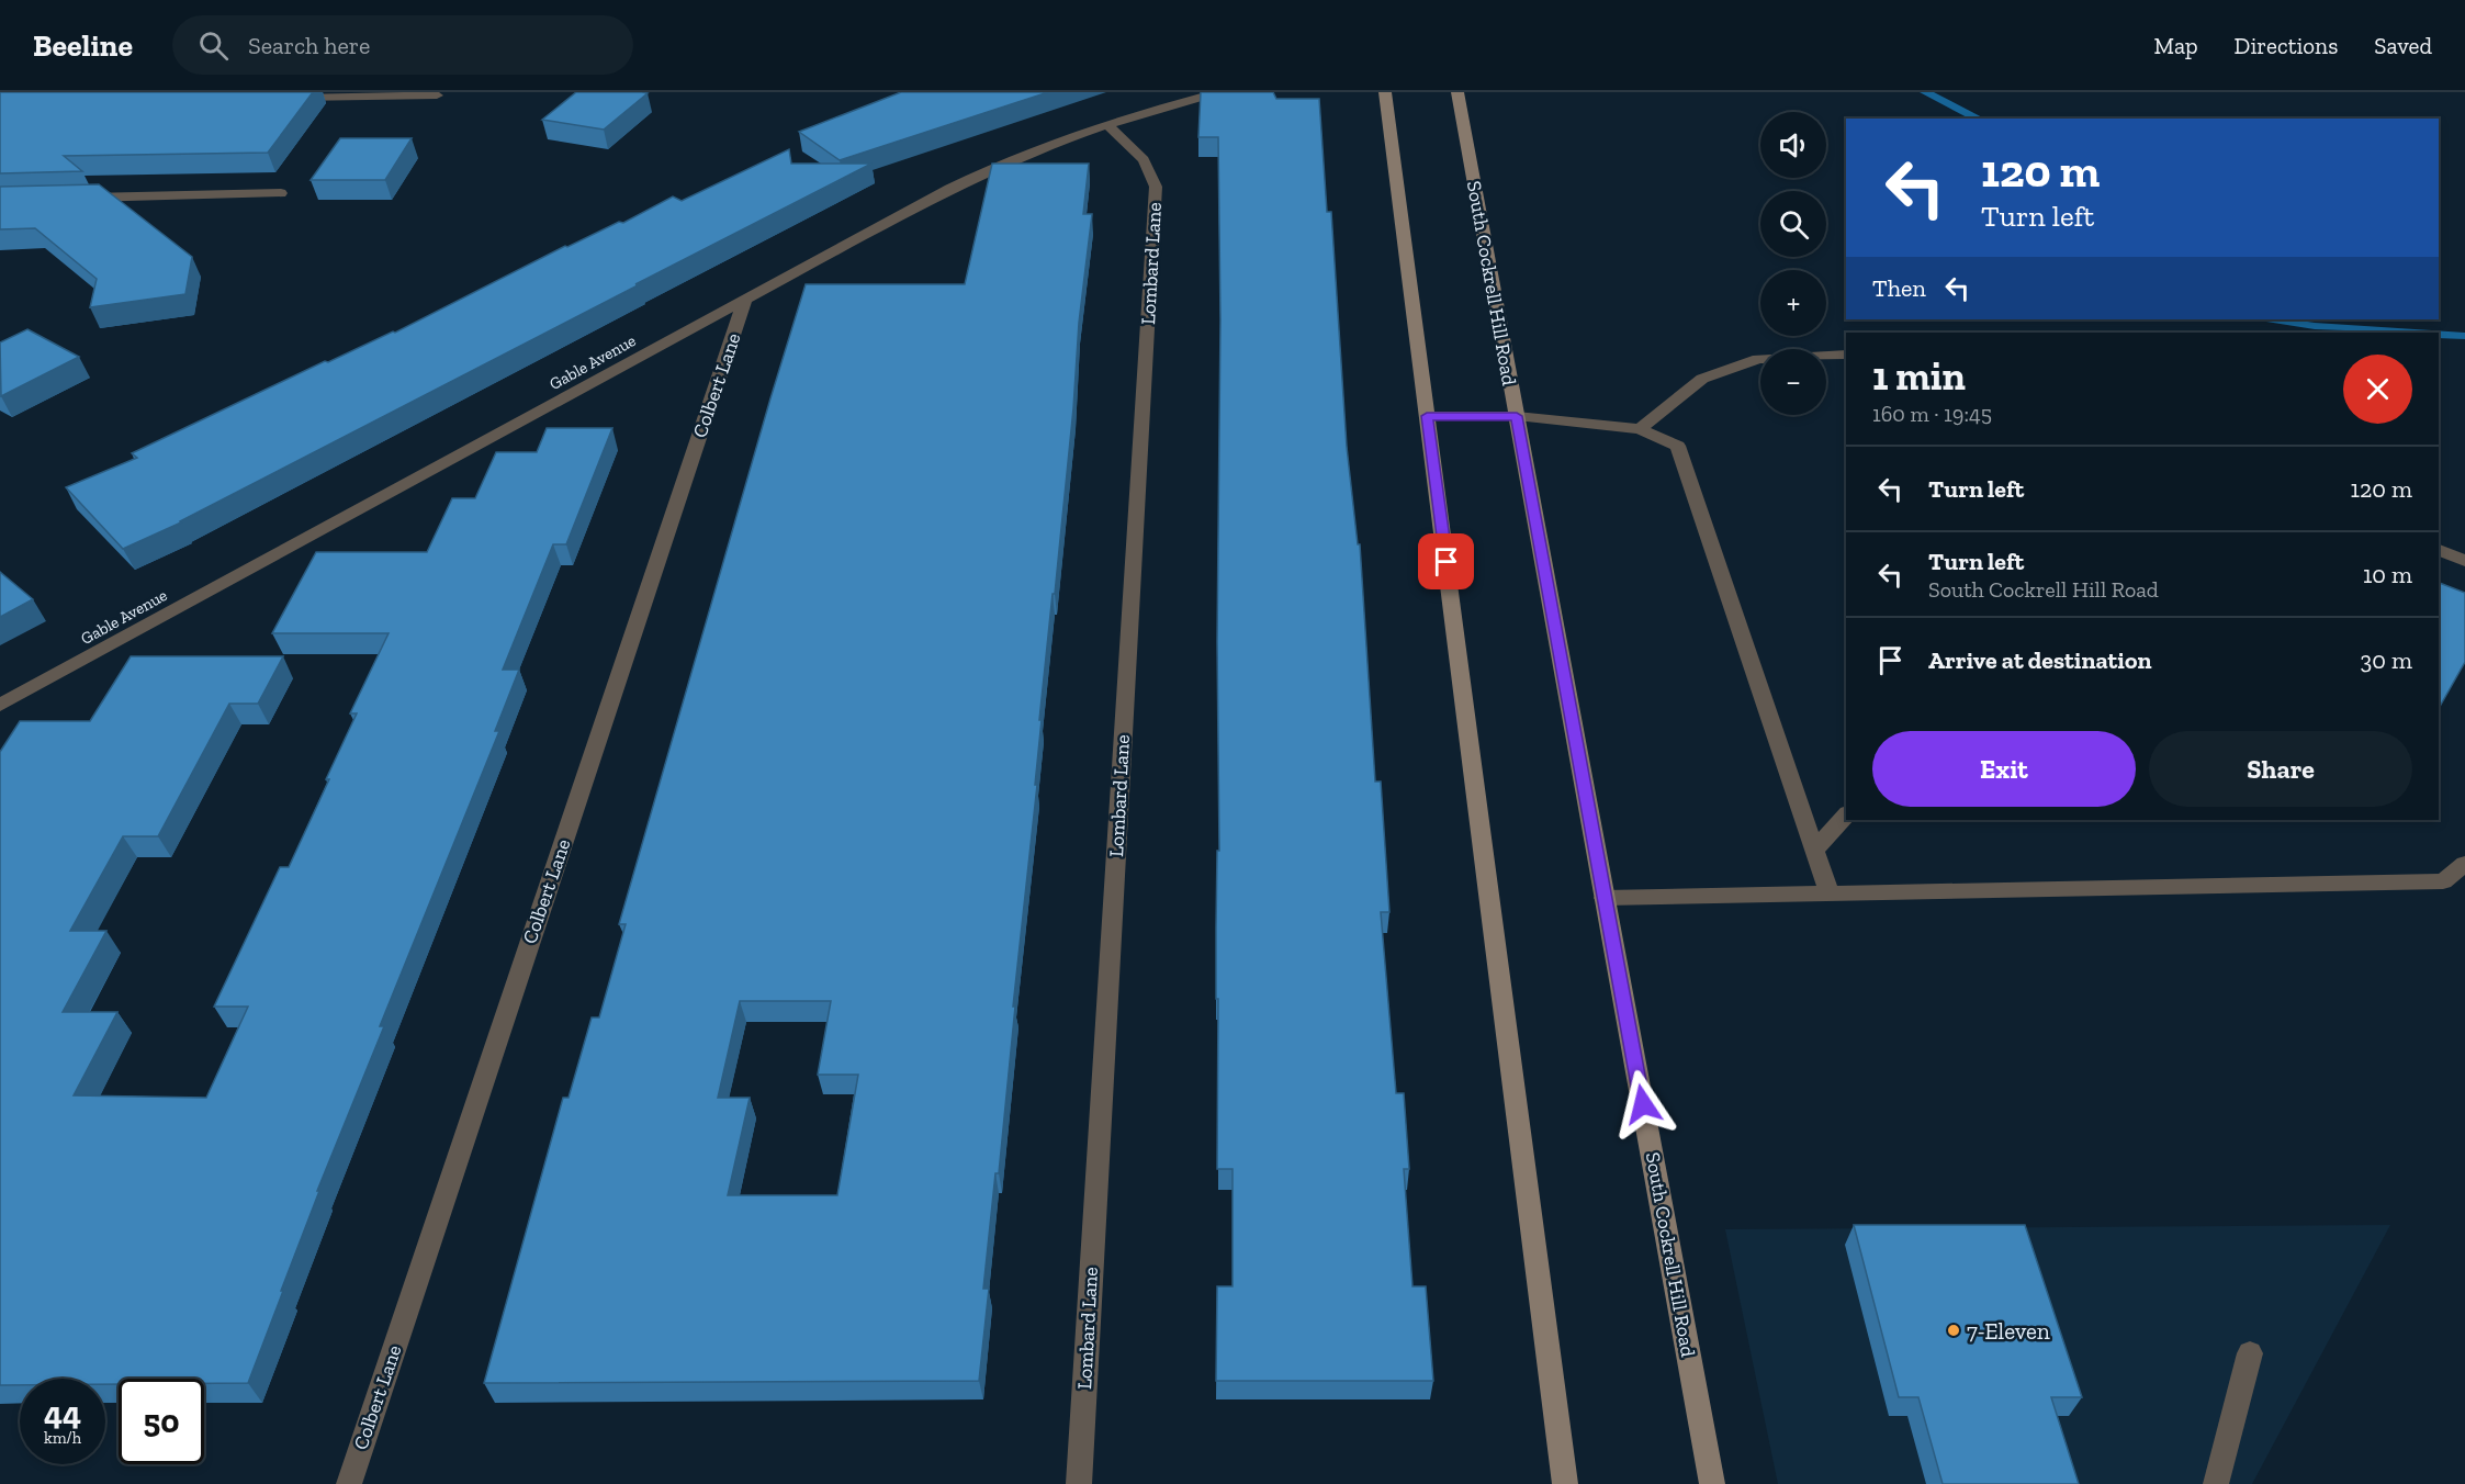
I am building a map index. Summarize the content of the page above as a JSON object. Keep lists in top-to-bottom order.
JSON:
{
  "streets": {
    "main road": ["South Cockrell Hill Road"],
    "street": ["Lombard Lane", "Gable Avenue", "Colbert Lane"]
  },
  "crossings": [
    ["Lombard Lane", "Gable Avenue"],
    ["Gable Avenue", "Colbert Lane"]
  ],
  "places": ["7-Eleven"],
  "page": {
    "header": "Beeline",
    "search": "Search here",
    "nav": ["Map", "Directions", "Saved"],
    "map_buttons": ["+", "−"],
    "turn": ["120 m", "Turn left"],
    "then": "Then",
    "heading": ["1 min", "160 m · 19:45"],
    "list": [
      {
        "name": "Turn left",
        "value": "120 m"
      },
      {
        "name": "Turn left",
        "note": "South Cockrell Hill Road",
        "value": "10 m"
      },
      {
        "name": "Arrive at destination",
        "value": "30 m"
      }
    ],
    "buttons": ["Exit", "Share"],
    "speed": "44 km/h",
    "limit": "50"
  }
}
